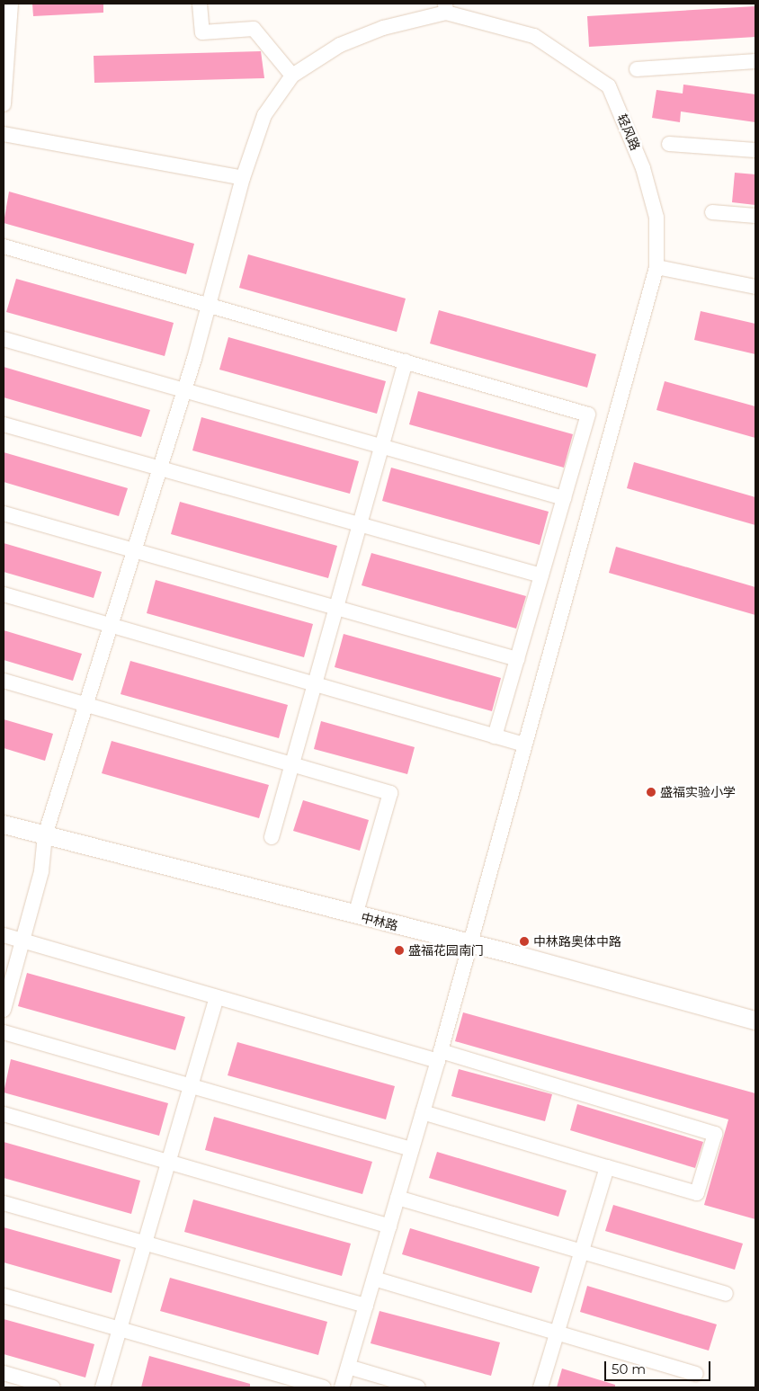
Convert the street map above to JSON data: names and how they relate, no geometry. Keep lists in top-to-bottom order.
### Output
{
  "streets": {
    "main road": ["中林路"],
    "street": ["轻风路"]
  },
  "crossings": [
    ["轻风路", "中林路"]
  ],
  "places": ["盛福实验小学", "中林路奥体中路", "盛福花园南门"],
  "scale_bar": "50 m"
}
